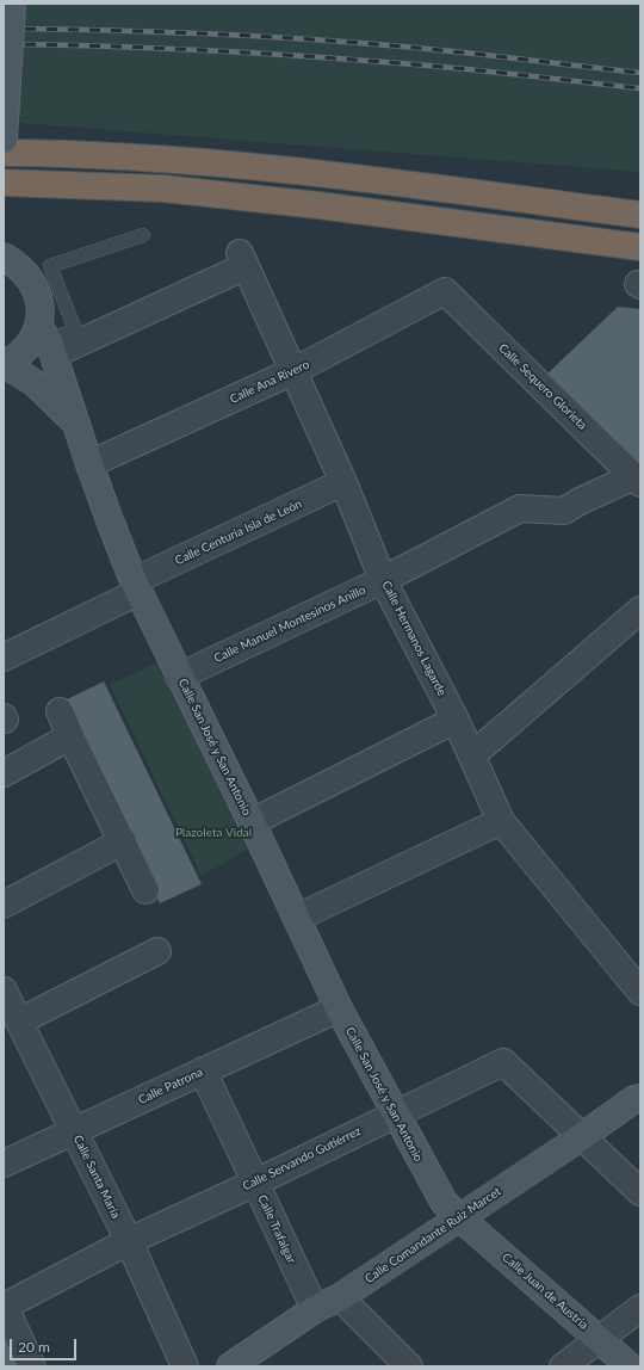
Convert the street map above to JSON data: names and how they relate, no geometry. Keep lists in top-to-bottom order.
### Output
{
  "streets": {
    "street": [
      "Calle Ana Rivero",
      "Calle Sequero Glorieta",
      "Calle Centuria Isla de León",
      "Calle Manuel Montesinos Anillo",
      "Calle Hermanos Lagarde",
      "Calle San José y San Antonio",
      "Calle Patrona",
      "Calle Servando Gutiérrez",
      "Calle Santa María",
      "Calle Trafalgar",
      "Calle Comandante Ruiz Marcet",
      "Calle Juan de Austria"
    ]
  },
  "crossings": [
    ["Calle Ana Rivero", "Calle Sequero Glorieta"],
    ["Calle Ana Rivero", "Calle Hermanos Lagarde"],
    ["Calle Ana Rivero", "Calle San José y San Antonio"],
    ["Calle Sequero Glorieta", "Calle Manuel Montesinos Anillo"],
    ["Calle Centuria Isla de León", "Calle Hermanos Lagarde"],
    ["Calle Centuria Isla de León", "Calle San José y San Antonio"],
    ["Calle Manuel Montesinos Anillo", "Calle Hermanos Lagarde"],
    ["Calle Manuel Montesinos Anillo", "Calle San José y San Antonio"],
    ["Calle San José y San Antonio", "Calle Patrona"],
    ["Calle San José y San Antonio", "Calle Servando Gutiérrez"],
    ["Calle San José y San Antonio", "Calle Comandante Ruiz Marcet"],
    ["Calle San José y San Antonio", "Calle Juan de Austria"],
    ["Calle Patrona", "Calle Santa María"],
    ["Calle Patrona", "Calle Trafalgar"],
    ["Calle Servando Gutiérrez", "Calle Santa María"],
    ["Calle Servando Gutiérrez", "Calle Trafalgar"],
    ["Calle Servando Gutiérrez", "Calle Comandante Ruiz Marcet"],
    ["Calle Trafalgar", "Calle Comandante Ruiz Marcet"],
    ["Calle Comandante Ruiz Marcet", "Calle Juan de Austria"]
  ],
  "parks": ["Plazoleta Vidal"],
  "scale_bar": "20 m"
}
